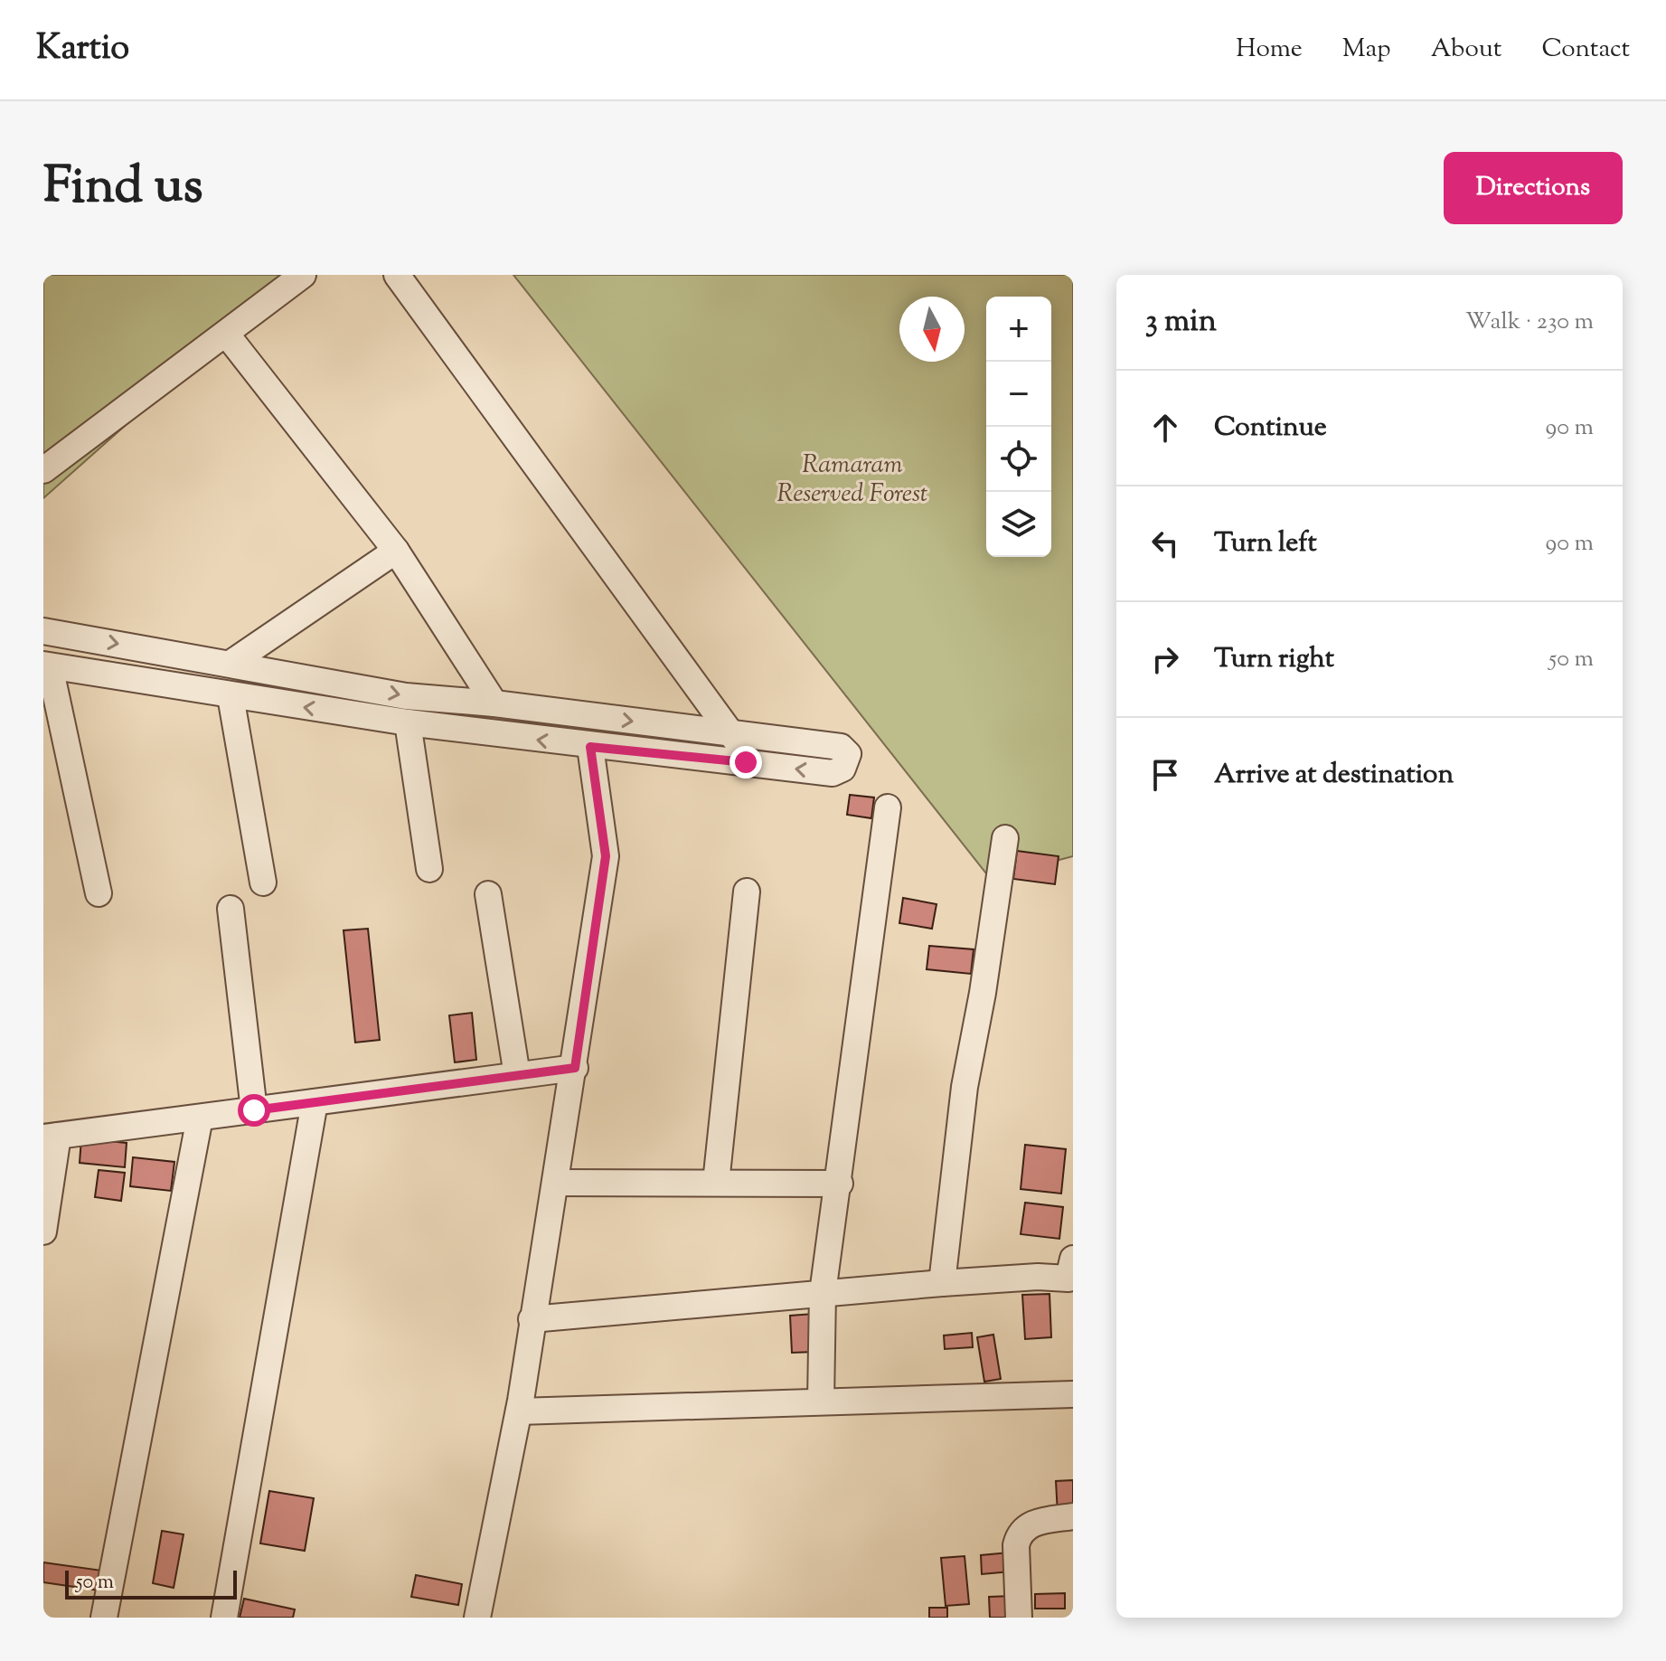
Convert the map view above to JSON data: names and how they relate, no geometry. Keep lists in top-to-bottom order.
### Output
{
  "parks": ["Ramaram Reserved Forest"],
  "scale_bar": "50 m",
  "north": "bottom",
  "page": {
    "header": "Kartio",
    "nav": [
      "Home",
      "Map",
      "About",
      "Contact"
    ],
    "title": "Find us",
    "buttons": "Directions",
    "heading": ["3 min", "Walk · 230 m"],
    "map_buttons": ["+", "−"],
    "list": [
      ["Continue", "90 m"],
      ["Turn left", "90 m"],
      ["Turn right", "50 m"],
      "Arrive at destination"
    ],
    "scale": "50 m"
  }
}
